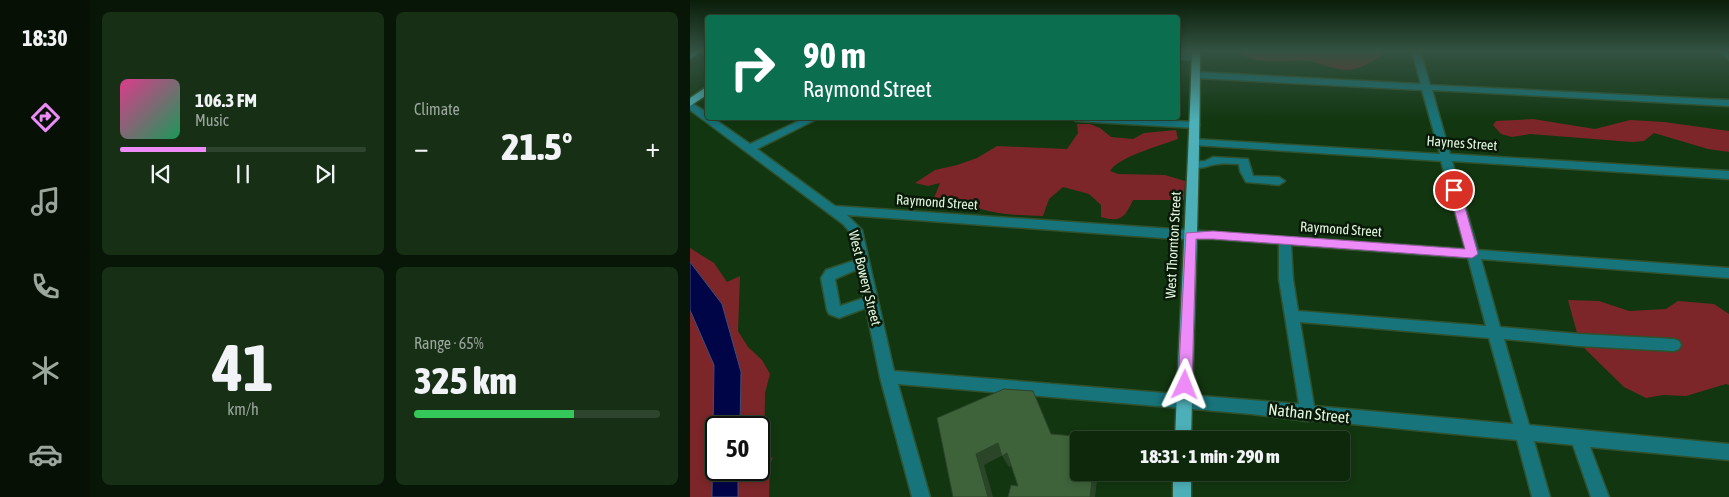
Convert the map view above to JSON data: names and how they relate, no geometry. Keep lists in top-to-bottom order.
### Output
{
  "streets": {
    "main road": ["West Thornton Street"],
    "street": [
      "Haynes Street",
      "Raymond Street",
      "West Bowery Street",
      "Nathan Street"
    ]
  },
  "crossings": [
    ["Haynes Street", "West Thornton Street"],
    ["Raymond Street", "West Thornton Street"],
    ["Raymond Street", "West Bowery Street"],
    ["West Thornton Street", "Nathan Street"],
    ["West Bowery Street", "Nathan Street"]
  ],
  "page": {
    "tabs": "18:30",
    "tile": [
      "Climate",
      ["41", "km/h"],
      ["Range · 65%", "325 km"]
    ],
    "turn": ["90 m", "Raymond Street"],
    "song": ["106.3 FM", "Music"],
    "heat": ["−", "21.5°", "+"],
    "limit": "50",
    "trip": "18:31 · 1 min · 290 m"
  }
}
